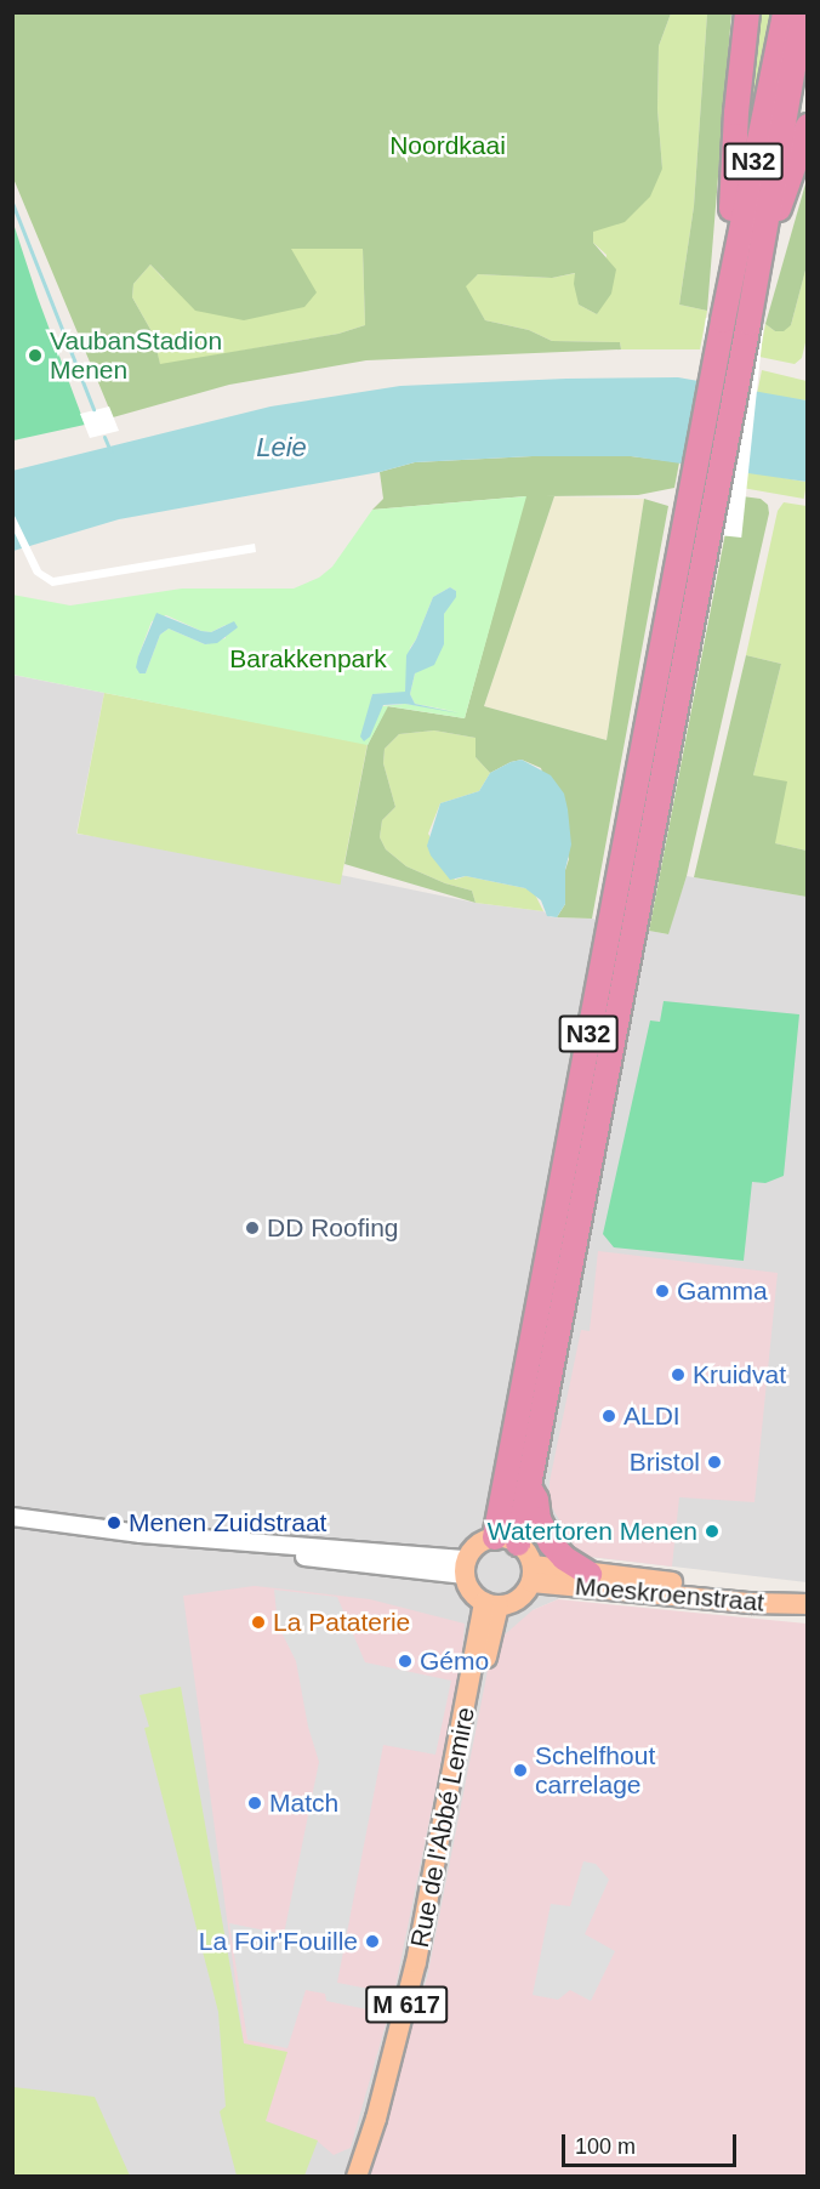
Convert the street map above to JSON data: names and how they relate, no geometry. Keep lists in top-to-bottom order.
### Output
{
  "streets": {
    "highway": ["N32"],
    "main road": ["Moeskroenstraat", "Rue de l'Abbé Lemire", "M 617"]
  },
  "crossings": [
    ["N32", "Moeskroenstraat"],
    ["N32", "Rue de l'Abbé Lemire"],
    ["Moeskroenstraat", "Rue de l'Abbé Lemire"]
  ],
  "water": ["Leie"],
  "parks": ["Noordkaai", "Barakkenpark"],
  "places": [
    "VaubanStadion Menen",
    "DD Roofing",
    "Gamma",
    "Kruidvat",
    "ALDI",
    "Bristol",
    "Menen Zuidstraat",
    "Watertoren Menen",
    "La Pataterie",
    "Gémo",
    "Schelfhout carrelage",
    "Match",
    "La Foir'Fouille"
  ],
  "scale_bar": "100 m"
}
